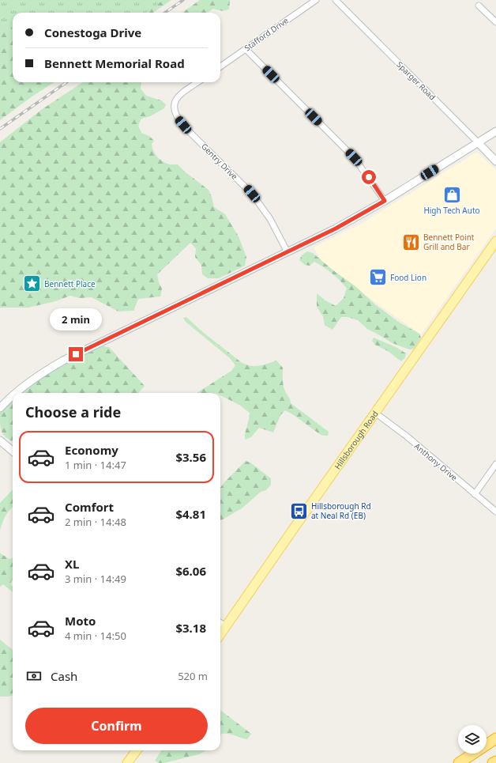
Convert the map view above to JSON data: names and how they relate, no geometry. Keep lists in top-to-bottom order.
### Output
{
  "streets": {
    "main road": ["Hillsborough Road"],
    "street": [
      "Stafford Drive",
      "Sparger Road",
      "Gentry Drive",
      "Anthony Drive"
    ]
  },
  "crossings": [
    ["Hillsborough Road", "Anthony Drive"]
  ],
  "places": {
    "shop": ["High Tech Auto"],
    "restaurant": ["Bennett Point Grill and Bar"],
    "supermarket": ["Food Lion"],
    "place": ["Bennett Place"],
    "bus stop": ["Hillsborough Rd at Neal Rd (EB)"]
  },
  "page": {
    "banner": ["Conestoga Drive", "Bennett Memorial Road"],
    "bubble": "2 min",
    "heading": "Choose a ride",
    "list": [
      {
        "name": "Economy",
        "note": "1 min · 14:47",
        "value": "$3.56"
      },
      {
        "name": "Comfort",
        "note": "2 min · 14:48",
        "value": "$4.81"
      },
      {
        "name": "XL",
        "note": "3 min · 14:49",
        "value": "$6.06"
      },
      {
        "name": "Moto",
        "note": "4 min · 14:50",
        "value": "$3.18"
      }
    ],
    "pay": ["Cash", "520 m"],
    "buttons": "Confirm"
  }
}
